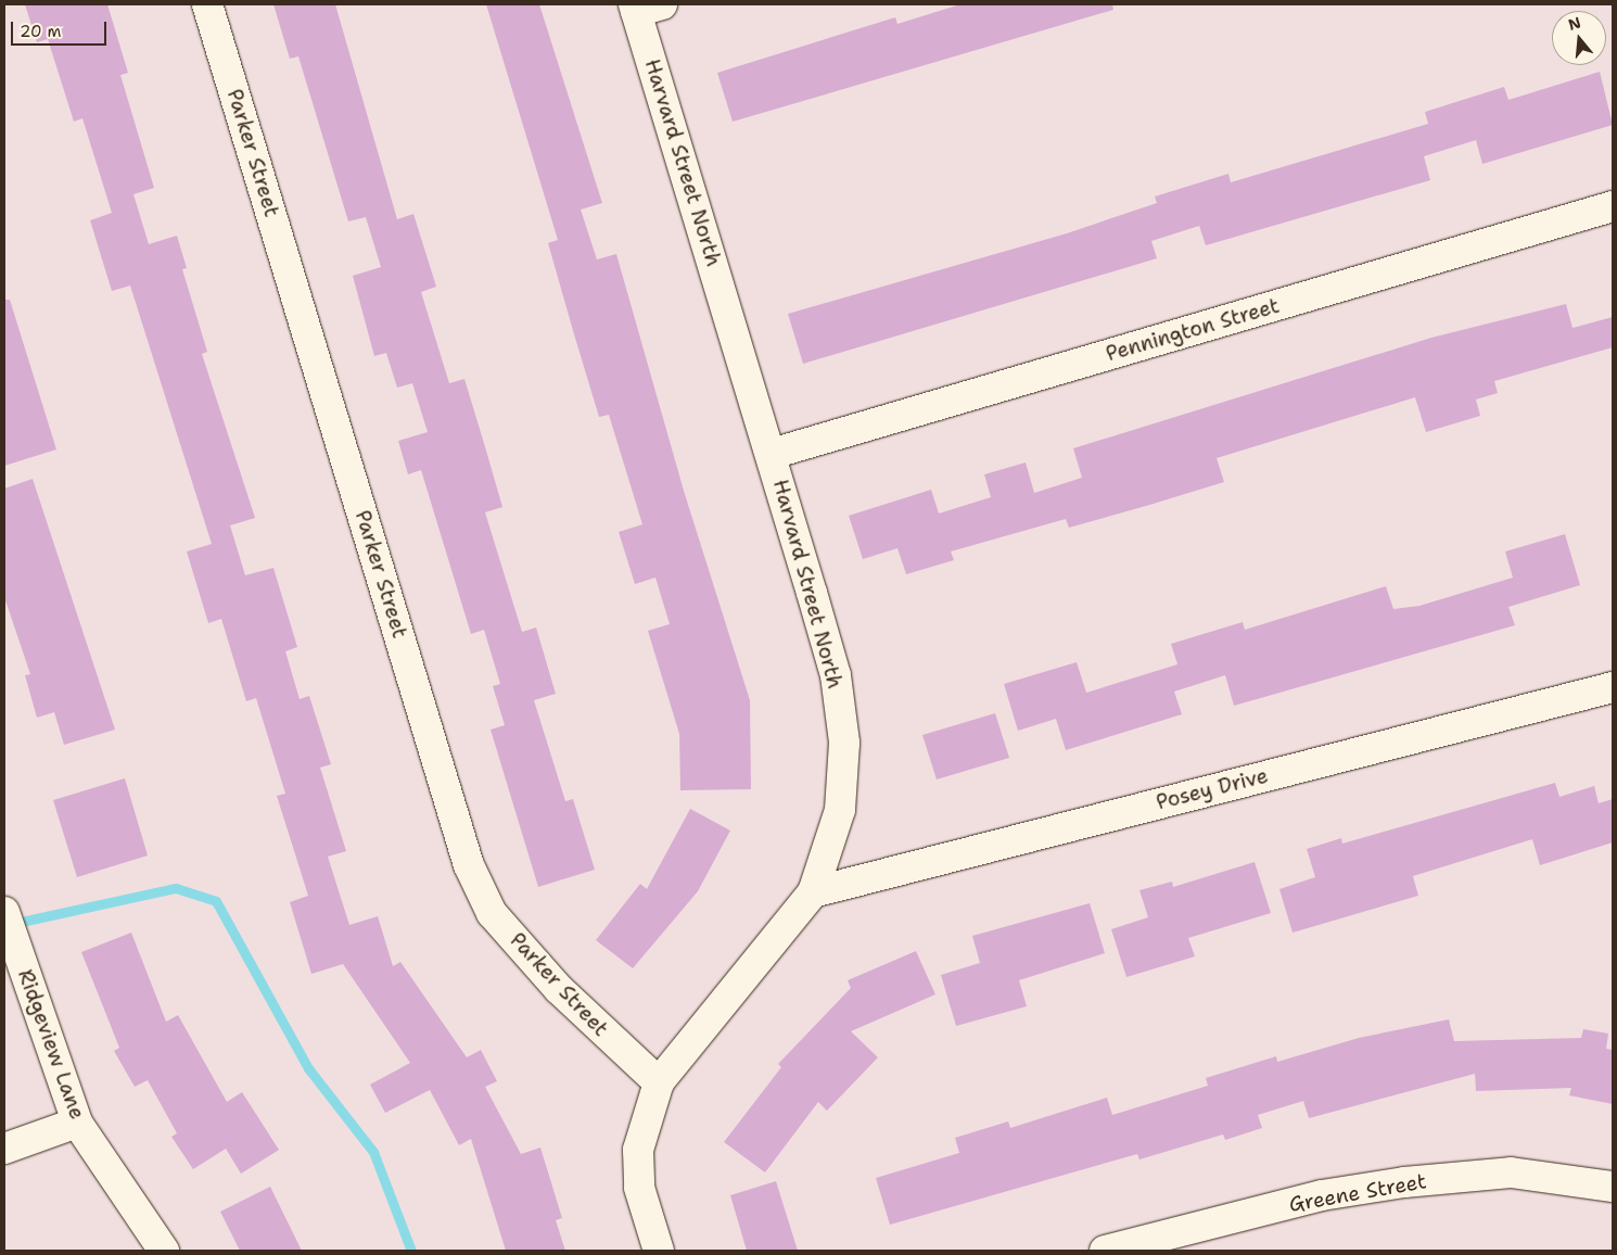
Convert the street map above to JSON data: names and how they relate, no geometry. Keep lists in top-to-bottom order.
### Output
{
  "streets": {
    "street": [
      "Parker Street",
      "Harvard Street North",
      "Pennington Street",
      "Posey Drive",
      "Ridgeview Lane",
      "Greene Street"
    ]
  },
  "crossings": [
    ["Parker Street", "Harvard Street North"],
    ["Harvard Street North", "Pennington Street"],
    ["Harvard Street North", "Posey Drive"]
  ],
  "scale_bar": "20 m",
  "north": "top"
}
